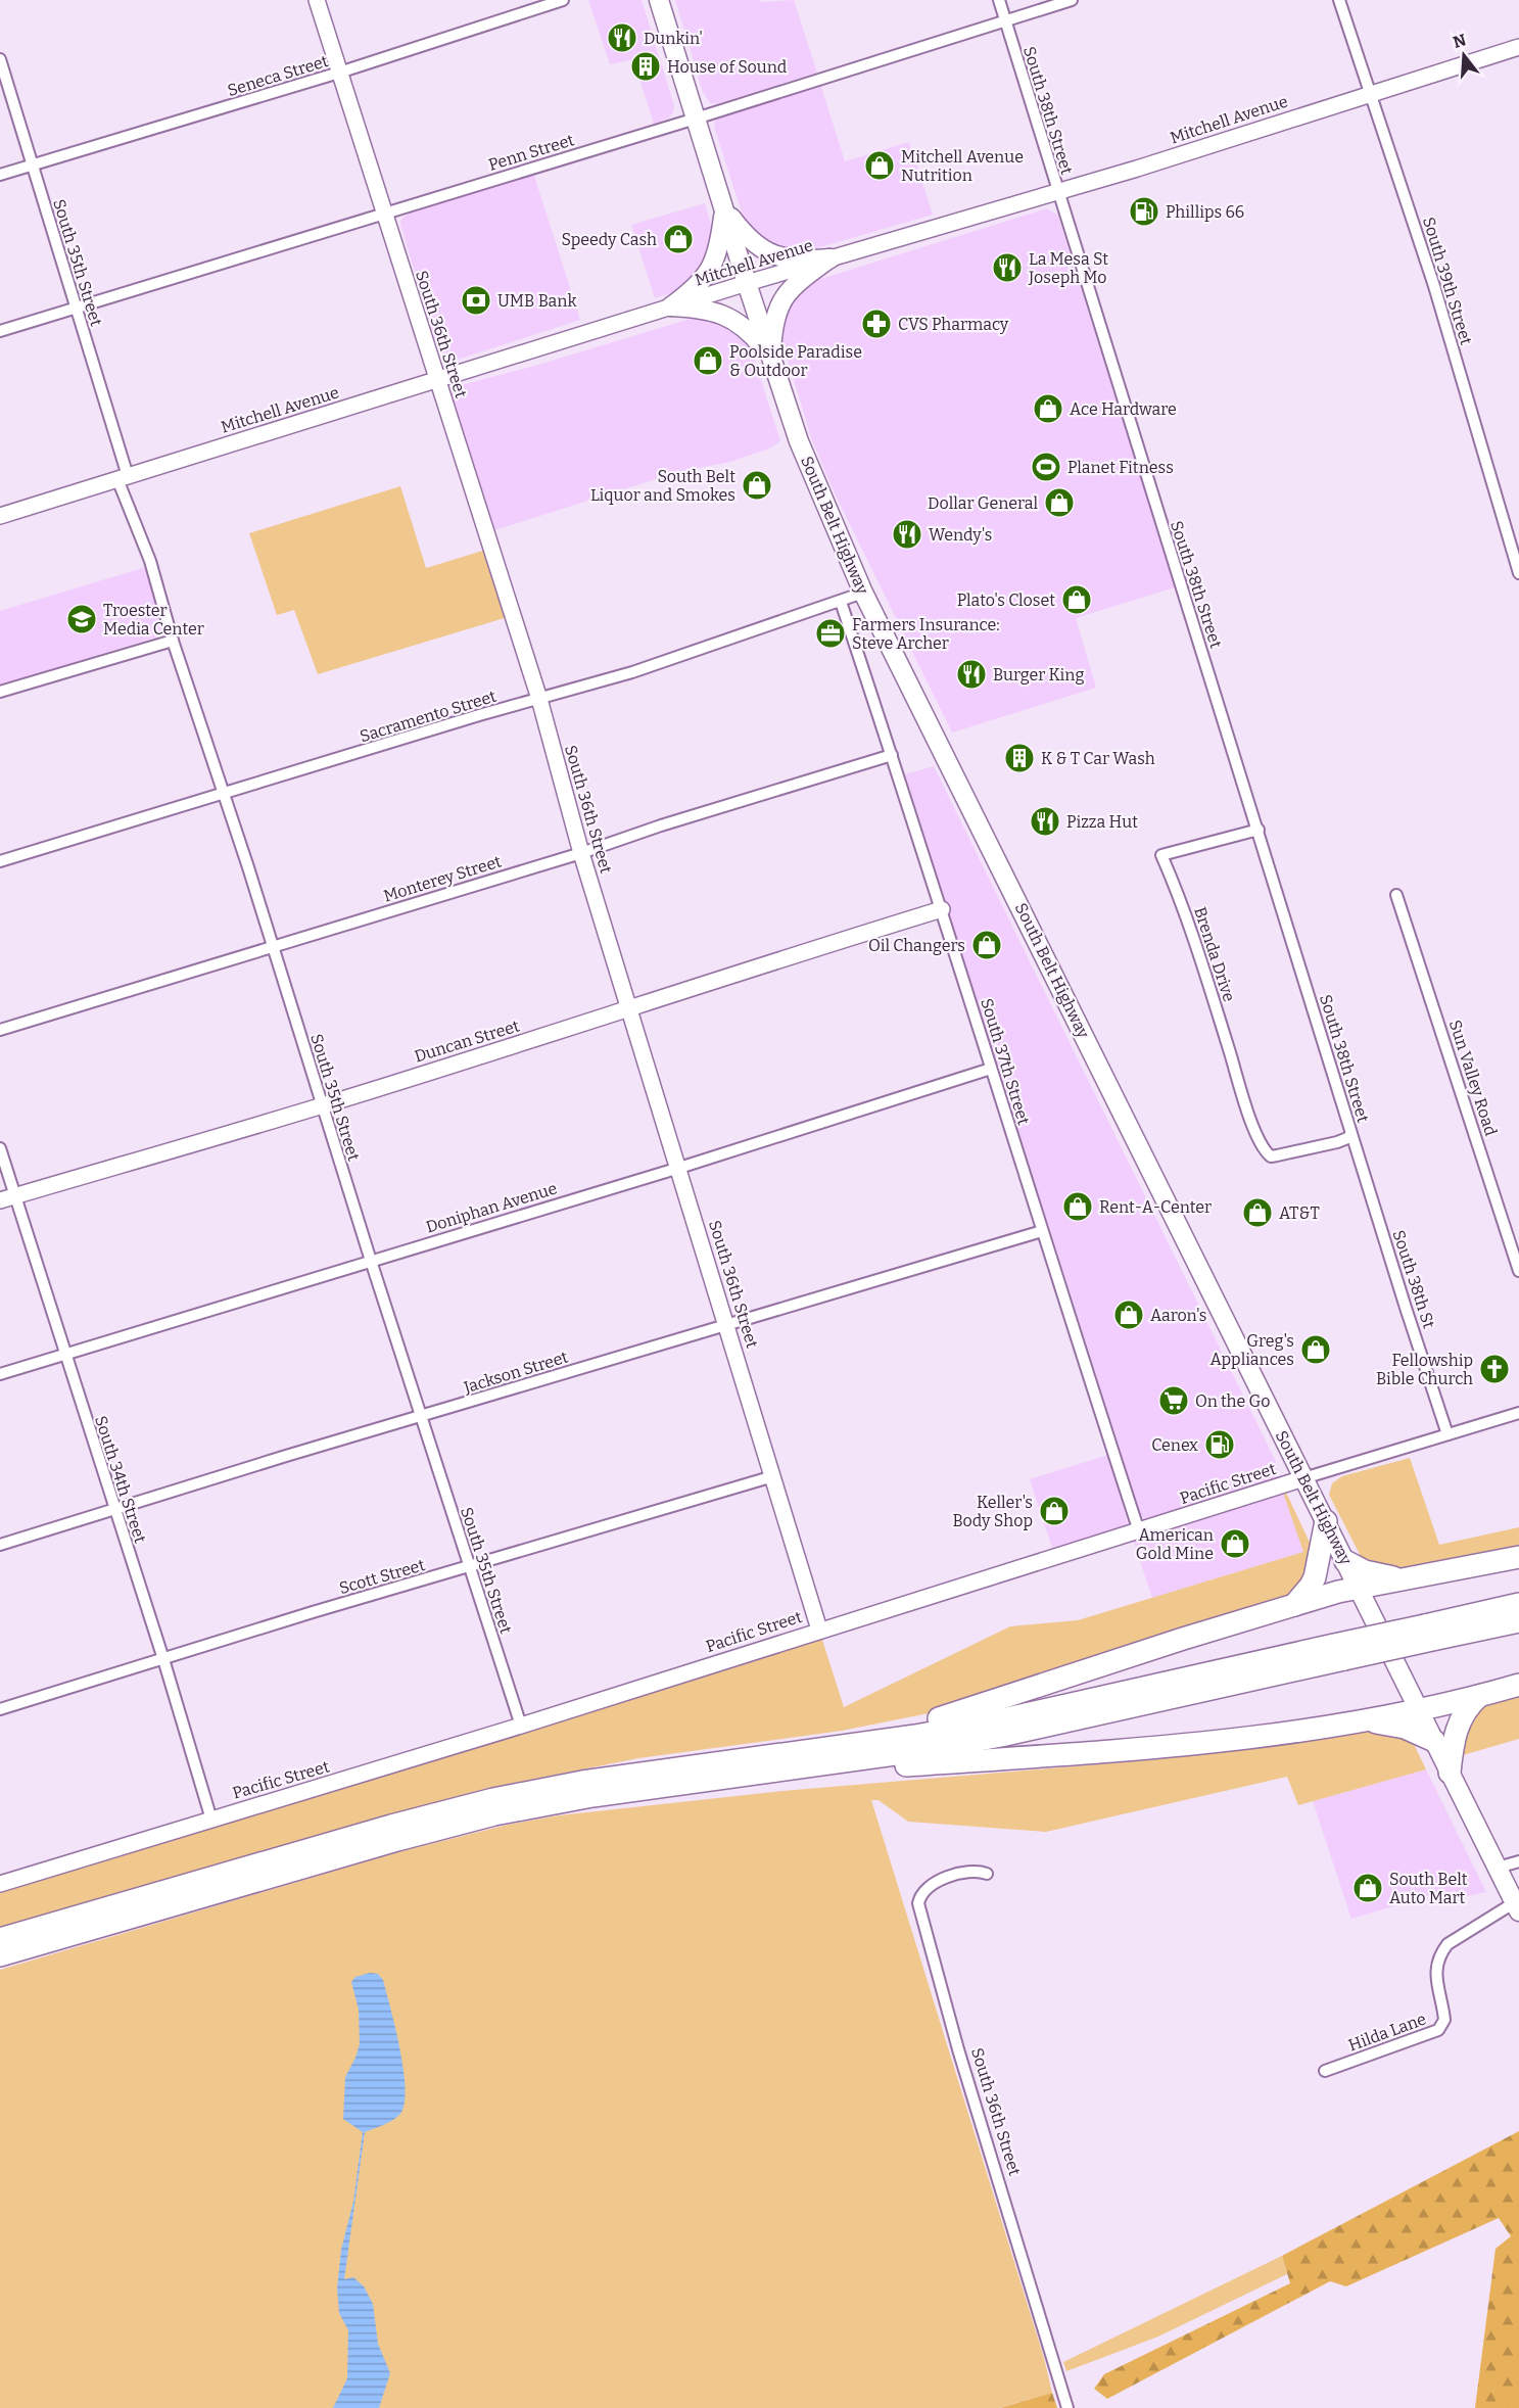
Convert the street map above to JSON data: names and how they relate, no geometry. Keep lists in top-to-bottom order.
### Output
{
  "streets": {
    "main road": ["South Belt Highway"],
    "street": [
      "Seneca Street",
      "South 38th Street",
      "Mitchell Avenue",
      "Penn Street",
      "South 35th Street",
      "South 39th Street",
      "South 36th Street",
      "Sacramento Street",
      "Monterey Street",
      "Brenda Drive",
      "Duncan Street",
      "South 37th Street",
      "Sun Valley Road",
      "Doniphan Avenue",
      "South 38th St",
      "Jackson Street",
      "South 34th Street",
      "Pacific Street",
      "Scott Street",
      "Hilda Lane"
    ]
  },
  "crossings": [
    ["Seneca Street", "South 35th Street"],
    ["Seneca Street", "South 36th Street"],
    ["South 38th Street", "Mitchell Avenue"],
    ["South 38th Street", "Penn Street"],
    ["South 38th Street", "Brenda Drive"],
    ["South 38th Street", "South 38th St"],
    ["Mitchell Avenue", "South 35th Street"],
    ["Mitchell Avenue", "South 39th Street"],
    ["Mitchell Avenue", "South 36th Street"],
    ["Mitchell Avenue", "South Belt Highway"],
    ["Penn Street", "South 35th Street"],
    ["Penn Street", "South 36th Street"],
    ["Penn Street", "South Belt Highway"],
    ["South 35th Street", "Sacramento Street"],
    ["South 35th Street", "Monterey Street"],
    ["South 35th Street", "Duncan Street"],
    ["South 35th Street", "Doniphan Avenue"],
    ["South 35th Street", "Jackson Street"],
    ["South 35th Street", "Pacific Street"],
    ["South 35th Street", "Scott Street"],
    ["South 36th Street", "Sacramento Street"],
    ["South 36th Street", "Monterey Street"],
    ["South 36th Street", "Duncan Street"],
    ["South 36th Street", "Doniphan Avenue"],
    ["South 36th Street", "Jackson Street"],
    ["South 36th Street", "Pacific Street"],
    ["South 36th Street", "Scott Street"],
    ["South Belt Highway", "Sacramento Street"],
    ["South Belt Highway", "Pacific Street"],
    ["South Belt Highway", "Hilda Lane"],
    ["Sacramento Street", "South 37th Street"],
    ["Monterey Street", "South 37th Street"],
    ["Duncan Street", "South 37th Street"],
    ["Duncan Street", "South 34th Street"],
    ["South 37th Street", "Doniphan Avenue"],
    ["South 37th Street", "Jackson Street"],
    ["South 37th Street", "Pacific Street"],
    ["Doniphan Avenue", "South 34th Street"],
    ["South 38th St", "Pacific Street"],
    ["Jackson Street", "South 34th Street"],
    ["South 34th Street", "Pacific Street"],
    ["South 34th Street", "Scott Street"]
  ],
  "places": {
    "restaurant": [
      "Dunkin'",
      "La Mesa St Joseph Mo",
      "Wendy's",
      "Burger King",
      "Pizza Hut"
    ],
    "building": ["House of Sound", "K & T Car Wash"],
    "shop": [
      "Mitchell Avenue Nutrition",
      "Speedy Cash",
      "Poolside Paradise & Outdoor",
      "Ace Hardware",
      "South Belt Liquor and Smokes",
      "Dollar General",
      "Plato's Closet",
      "Oil Changers",
      "Rent-A-Center",
      "AT&T",
      "Aaron's",
      "Greg's Appliances",
      "Keller's Body Shop",
      "American Gold Mine",
      "South Belt Auto Mart"
    ],
    "fuel station": ["Phillips 66", "Cenex"],
    "bank": ["UMB Bank"],
    "pharmacy": ["CVS Pharmacy"],
    "sports": ["Planet Fitness"],
    "school or university": ["Troester Media Center"],
    "office": ["Farmers Insurance: Steve Archer"],
    "church": ["Fellowship Bible Church"],
    "supermarket": ["On the Go"]
  },
  "north": "top"
}
